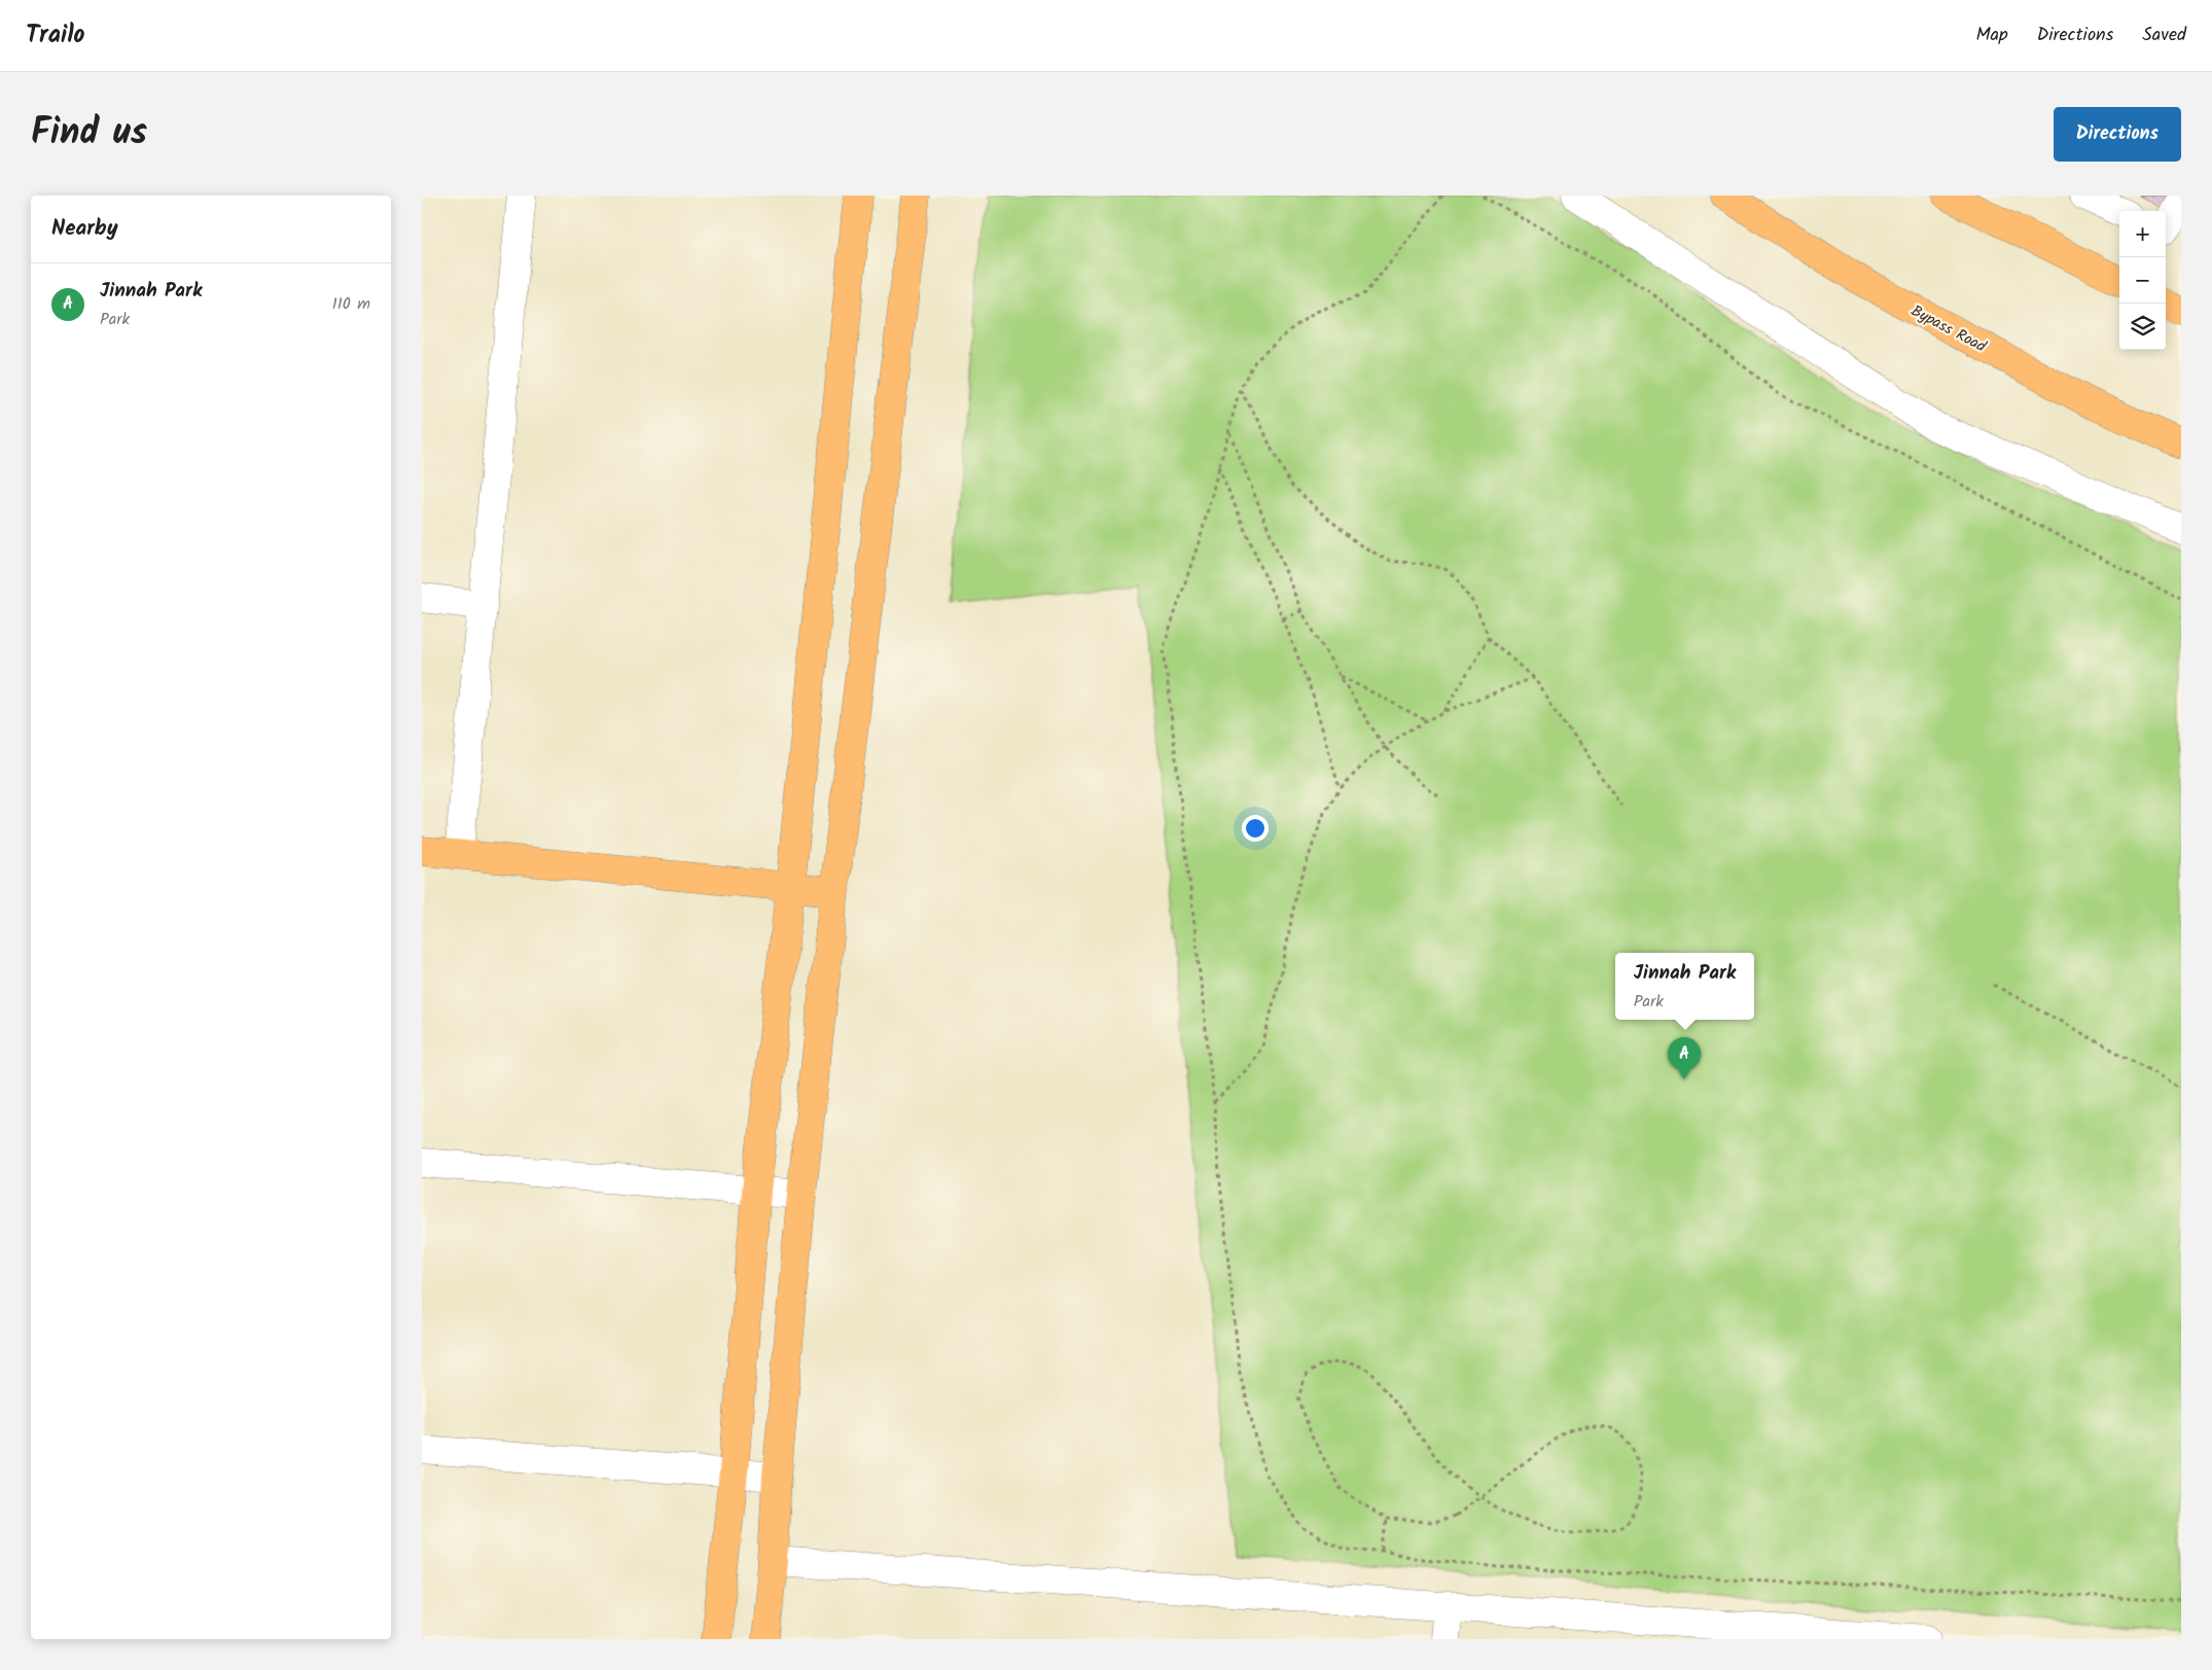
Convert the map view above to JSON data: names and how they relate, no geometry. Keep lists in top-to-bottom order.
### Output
{
  "streets": {
    "main road": ["Bypass Road"]
  },
  "page": {
    "header": "Trailo",
    "nav": ["Map", "Directions", "Saved"],
    "title": "Find us",
    "buttons": "Directions",
    "heading": "Nearby",
    "map_buttons": ["+", "−"],
    "list": [
      {
        "mark": "A",
        "name": "Jinnah Park",
        "note": "Park",
        "value": "110 m"
      }
    ],
    "popup": ["Jinnah Park", "Park"],
    "pins": "A"
  }
}
